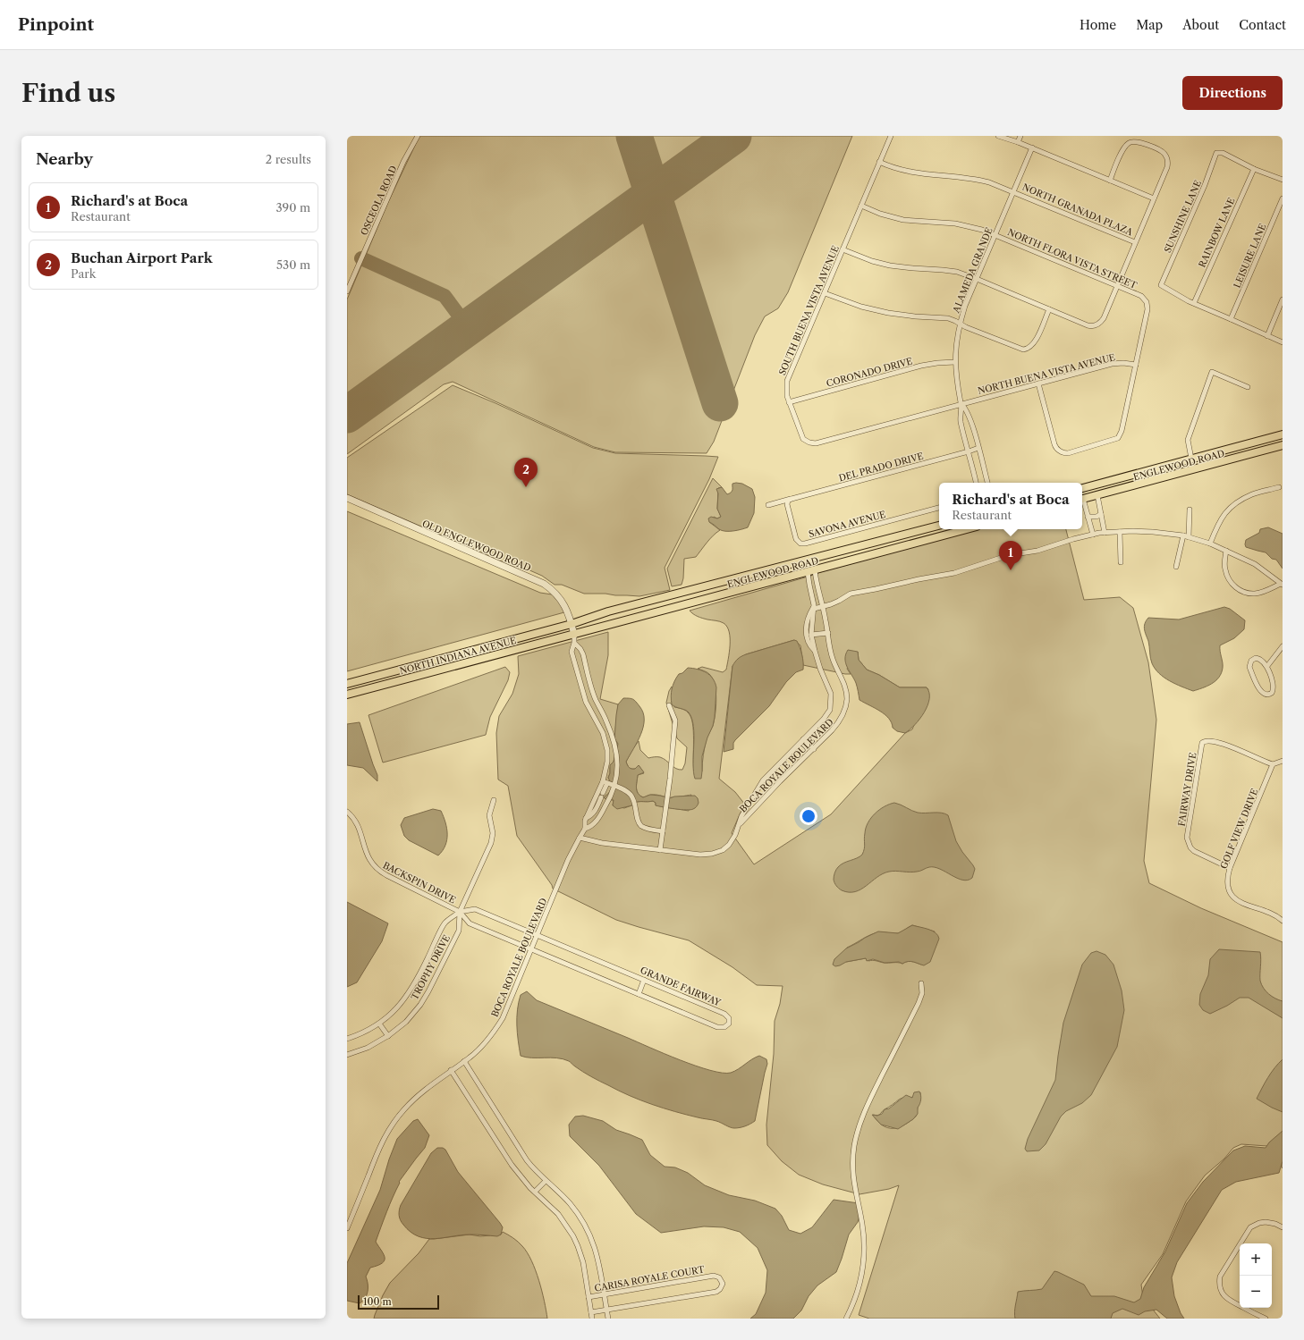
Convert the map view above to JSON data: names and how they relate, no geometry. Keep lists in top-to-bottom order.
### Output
{
  "streets": {
    "main road": ["ENGLEWOOD ROAD", "NORTH INDIANA AVENUE"],
    "street": [
      "OSCEOLA ROAD",
      "NORTH GRANADA PLAZA",
      "SUNSHINE LANE",
      "RAINBOW LANE",
      "LEISURE LANE",
      "NORTH FLORA VISTA STREET",
      "ALAMEDA GRANDE",
      "SOUTH BUENA VISTA AVENUE",
      "CORONADO DRIVE",
      "NORTH BUENA VISTA AVENUE",
      "DEL PRADO DRIVE",
      "SAVONA AVENUE",
      "OLD ENGLEWOOD ROAD",
      "BOCA ROYALE BOULEVARD",
      "FAIRWAY DRIVE",
      "GOLF VIEW DRIVE",
      "BACKSPIN DRIVE",
      "TROPHY DRIVE",
      "GRANDE FAIRWAY",
      "CARISA ROYALE COURT"
    ]
  },
  "crossings": [
    ["NORTH GRANADA PLAZA", "ALAMEDA GRANDE"],
    ["NORTH GRANADA PLAZA", "SOUTH BUENA VISTA AVENUE"],
    ["SUNSHINE LANE", "RAINBOW LANE"],
    ["NORTH FLORA VISTA STREET", "ALAMEDA GRANDE"],
    ["NORTH FLORA VISTA STREET", "SOUTH BUENA VISTA AVENUE"],
    ["NORTH FLORA VISTA STREET", "NORTH BUENA VISTA AVENUE"],
    ["ALAMEDA GRANDE", "SOUTH BUENA VISTA AVENUE"],
    ["ALAMEDA GRANDE", "CORONADO DRIVE"],
    ["ALAMEDA GRANDE", "NORTH BUENA VISTA AVENUE"],
    ["SOUTH BUENA VISTA AVENUE", "CORONADO DRIVE"],
    ["SOUTH BUENA VISTA AVENUE", "NORTH BUENA VISTA AVENUE"],
    ["ENGLEWOOD ROAD", "OLD ENGLEWOOD ROAD"],
    ["ENGLEWOOD ROAD", "NORTH INDIANA AVENUE"],
    ["ENGLEWOOD ROAD", "BOCA ROYALE BOULEVARD"],
    ["DEL PRADO DRIVE", "SAVONA AVENUE"],
    ["OLD ENGLEWOOD ROAD", "NORTH INDIANA AVENUE"],
    ["BOCA ROYALE BOULEVARD", "BACKSPIN DRIVE"],
    ["BOCA ROYALE BOULEVARD", "GRANDE FAIRWAY"],
    ["FAIRWAY DRIVE", "GOLF VIEW DRIVE"],
    ["BACKSPIN DRIVE", "TROPHY DRIVE"],
    ["BACKSPIN DRIVE", "GRANDE FAIRWAY"],
    ["TROPHY DRIVE", "GRANDE FAIRWAY"]
  ],
  "scale_bar": "100 m",
  "page": {
    "header": "Pinpoint",
    "nav": [
      "Home",
      "Map",
      "About",
      "Contact"
    ],
    "buttons": "Directions",
    "title": "Find us",
    "heading": ["Nearby", "2 results"],
    "list": [
      {
        "mark": "1",
        "name": "Richard's at Boca",
        "note": "Restaurant",
        "value": "390 m"
      },
      {
        "mark": "2",
        "name": "Buchan Airport Park",
        "note": "Park",
        "value": "530 m"
      }
    ],
    "pins": ["2", "1"],
    "popup": ["Richard's at Boca", "Restaurant"],
    "map_buttons": ["+", "−"],
    "scale": "100 m"
  }
}
